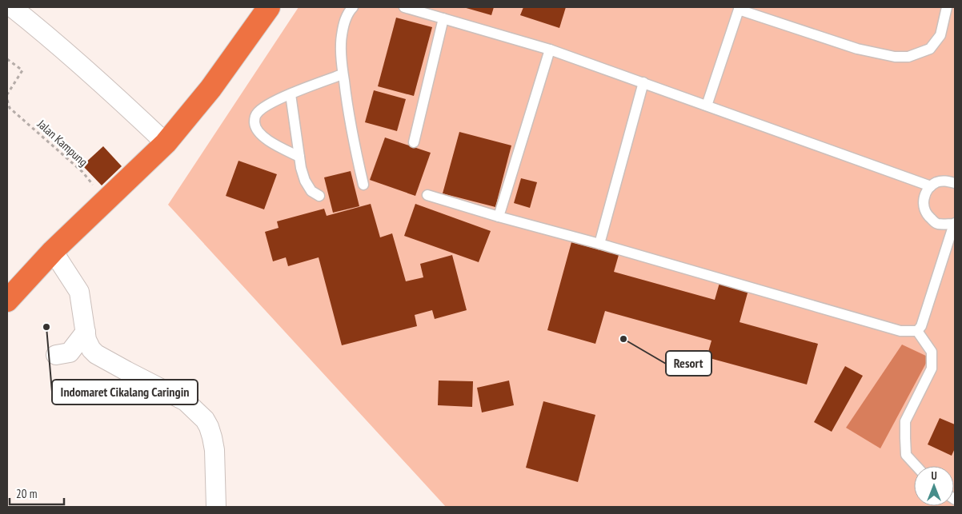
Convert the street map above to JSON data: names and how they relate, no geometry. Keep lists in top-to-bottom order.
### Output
{
  "streets": {
    "path": ["Jalan Kampung"]
  },
  "places": ["Indomaret Cikalang Caringin", "Resort"],
  "scale_bar": "20 m",
  "north": "top"
}
